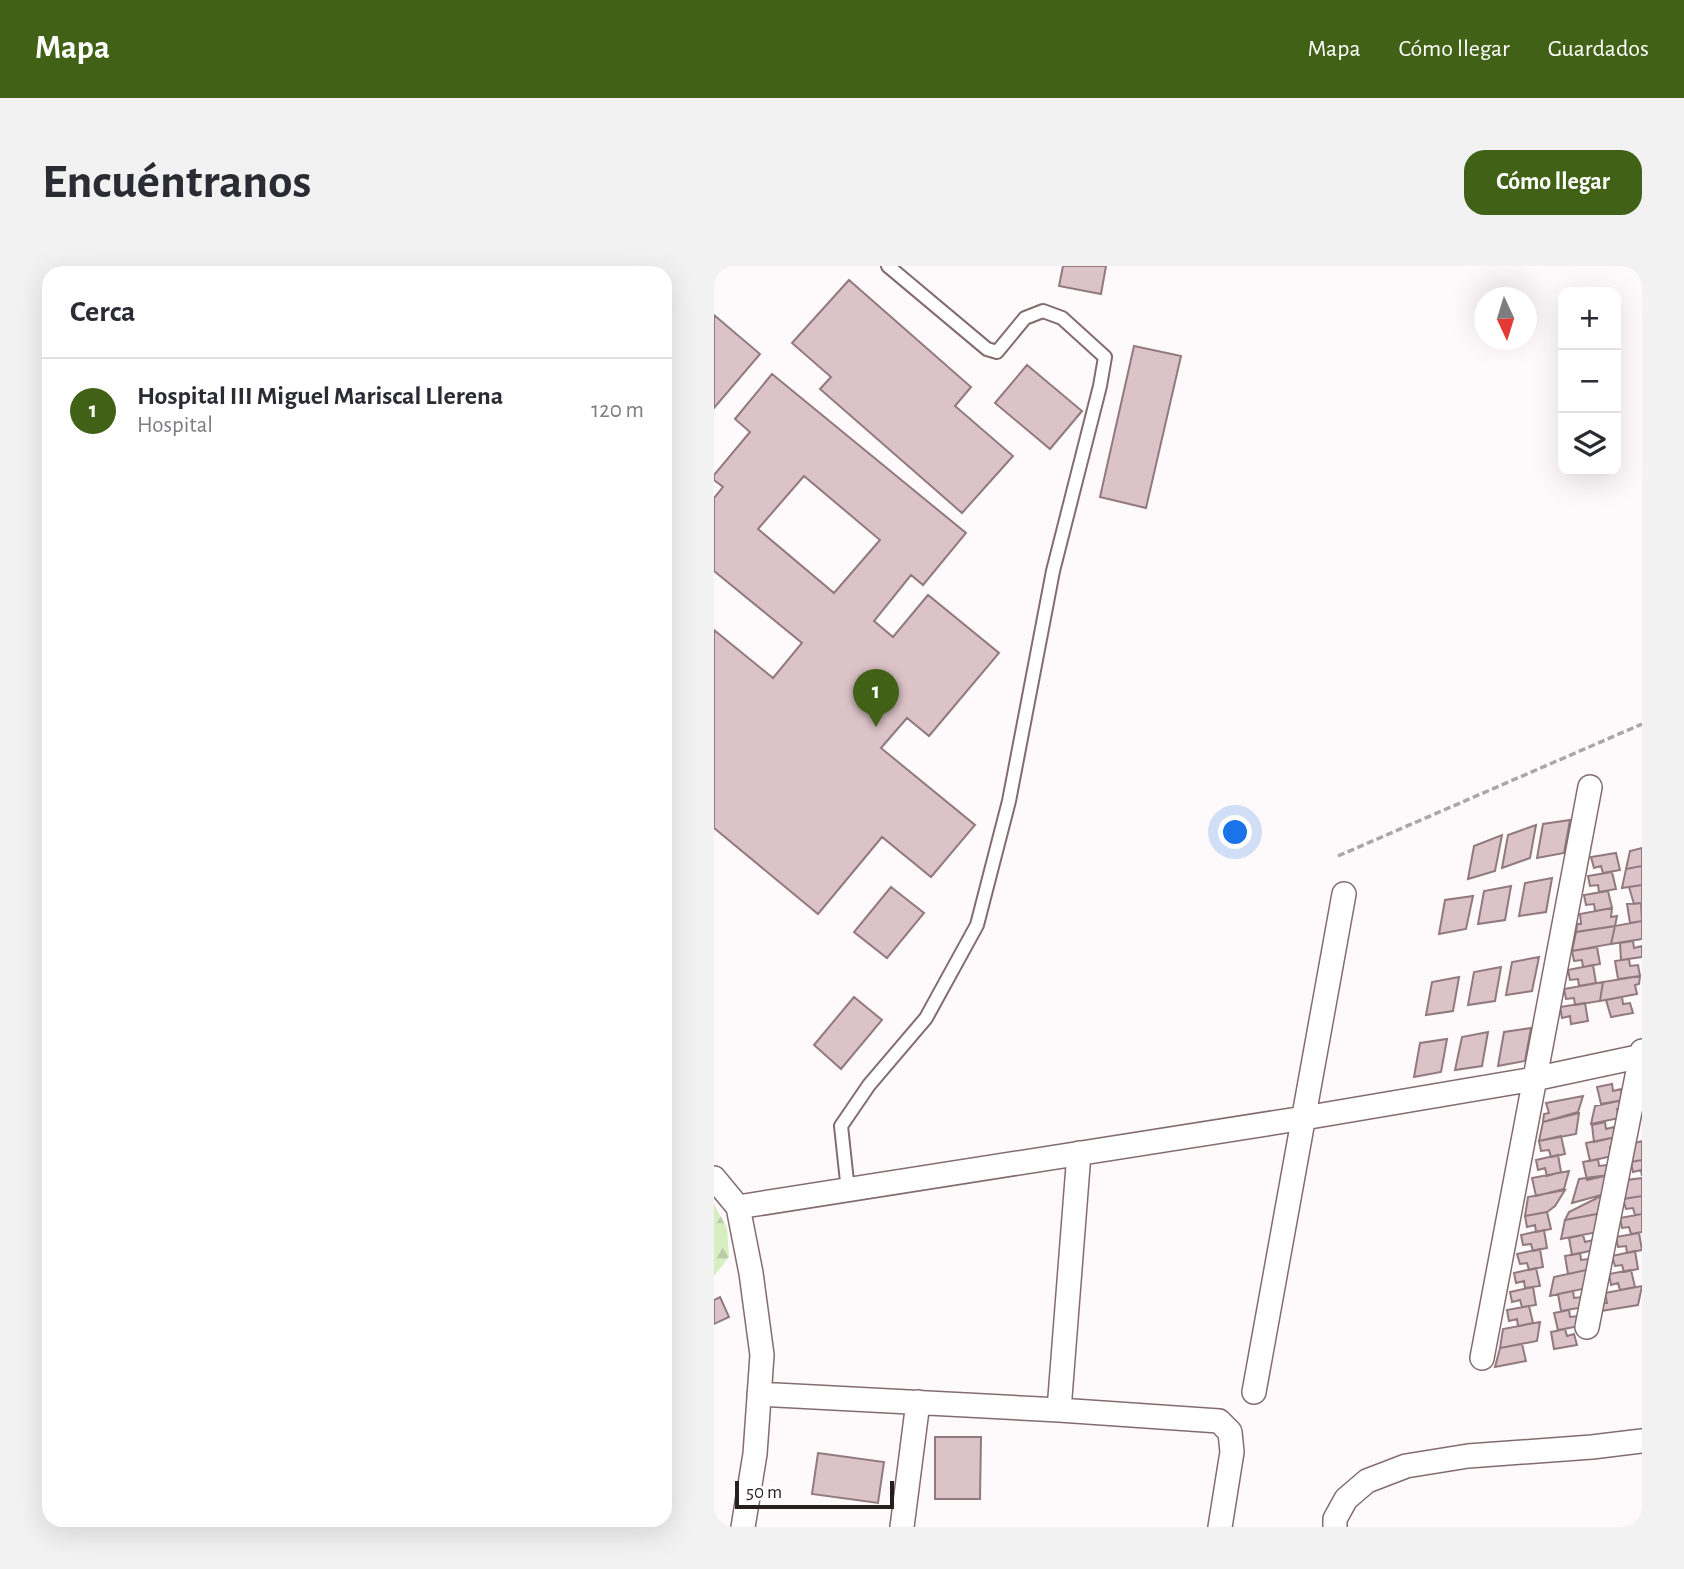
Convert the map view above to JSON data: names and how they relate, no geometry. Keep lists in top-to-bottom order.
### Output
{
  "scale_bar": "50 m",
  "north": "bottom",
  "page": {
    "header": "Mapa",
    "nav": ["Mapa", "Cómo llegar", "Guardados"],
    "buttons": "Cómo llegar",
    "title": "Encuéntranos",
    "heading": "Cerca",
    "map_buttons": ["+", "−"],
    "list": [
      {
        "mark": "1",
        "name": "Hospital III Miguel Mariscal Llerena",
        "note": "Hospital",
        "value": "120 m"
      }
    ],
    "pins": "1",
    "scale": "50 m"
  }
}
